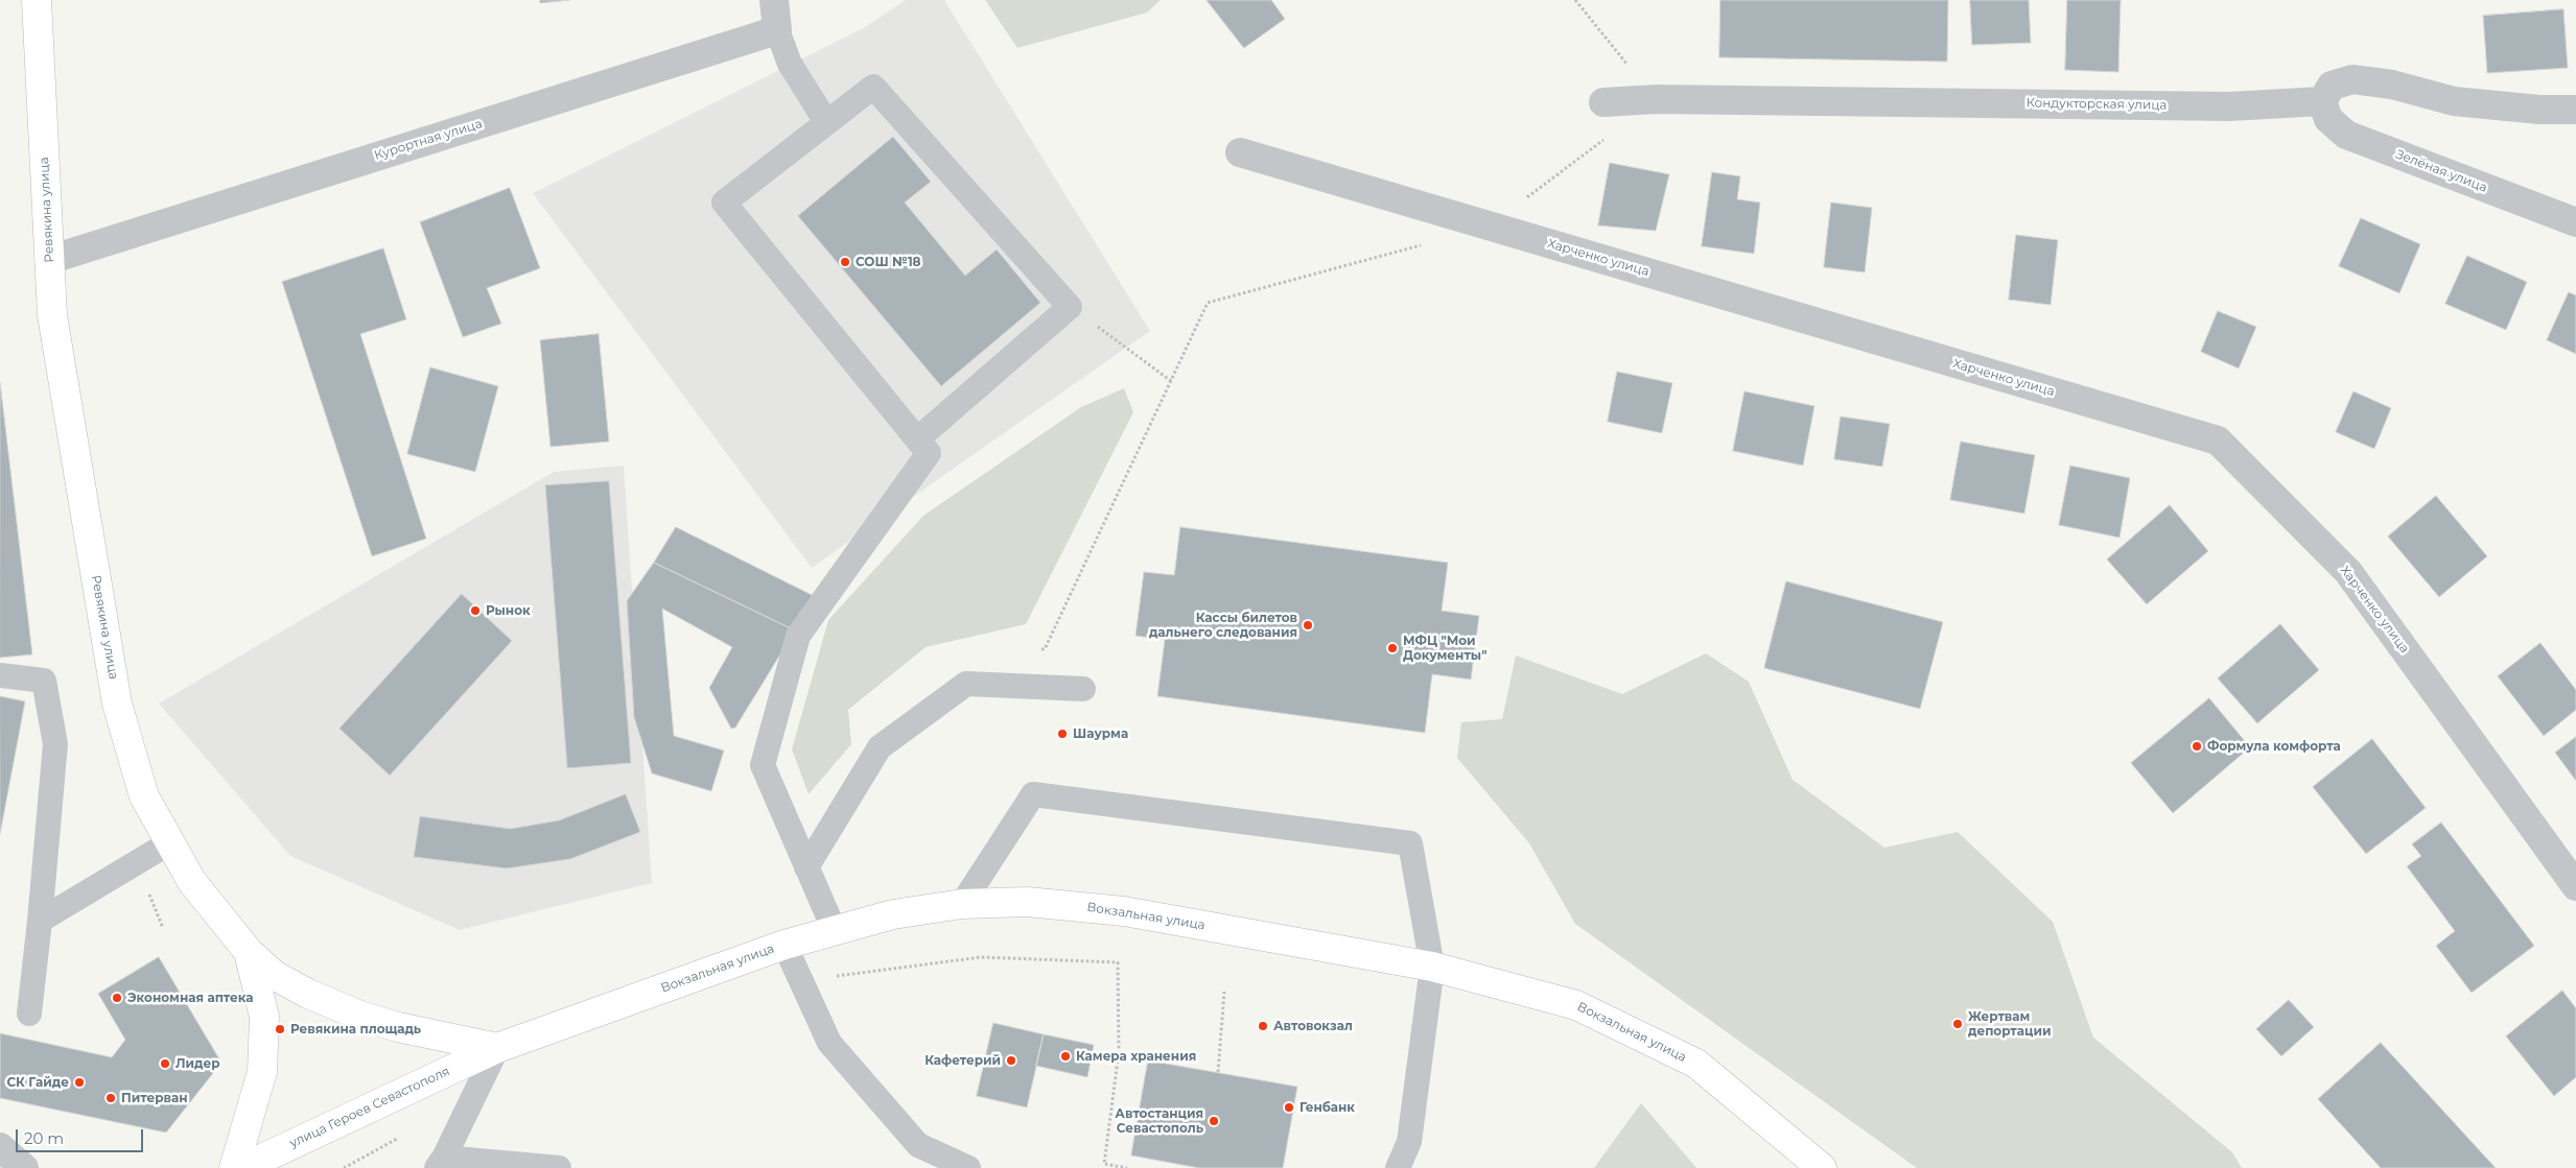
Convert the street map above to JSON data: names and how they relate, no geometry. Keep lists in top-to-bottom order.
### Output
{
  "streets": {
    "main road": ["Ревякина улица", "Вокзальная улица", "улица Героев Севастополя"],
    "street": [
      "Кондукторская улица",
      "Курортная улица",
      "Зелёная улица",
      "Харченко улица"
    ]
  },
  "crossings": [
    ["Кондукторская улица", "Зелёная улица"],
    ["Курортная улица", "Ревякина улица"],
    ["Ревякина улица", "Вокзальная улица"],
    ["Ревякина улица", "улица Героев Севастополя"],
    ["Вокзальная улица", "улица Героев Севастополя"]
  ],
  "places": [
    "СОШ №18",
    "Рынок",
    "Кассы билетов дальнего следования",
    "МФЦ \"Мои Документы\"",
    "Шаурма",
    "Формула комфорта",
    "Экономная аптека",
    "Жертвам депортации",
    "Автовокзал",
    "Ревякина площадь",
    "Камера хранения",
    "Кафетерий",
    "Лидер",
    "СК Гайде",
    "Питерван",
    "Генбанк",
    "Автостанция Севастополь"
  ],
  "scale_bar": "20 m"
}
